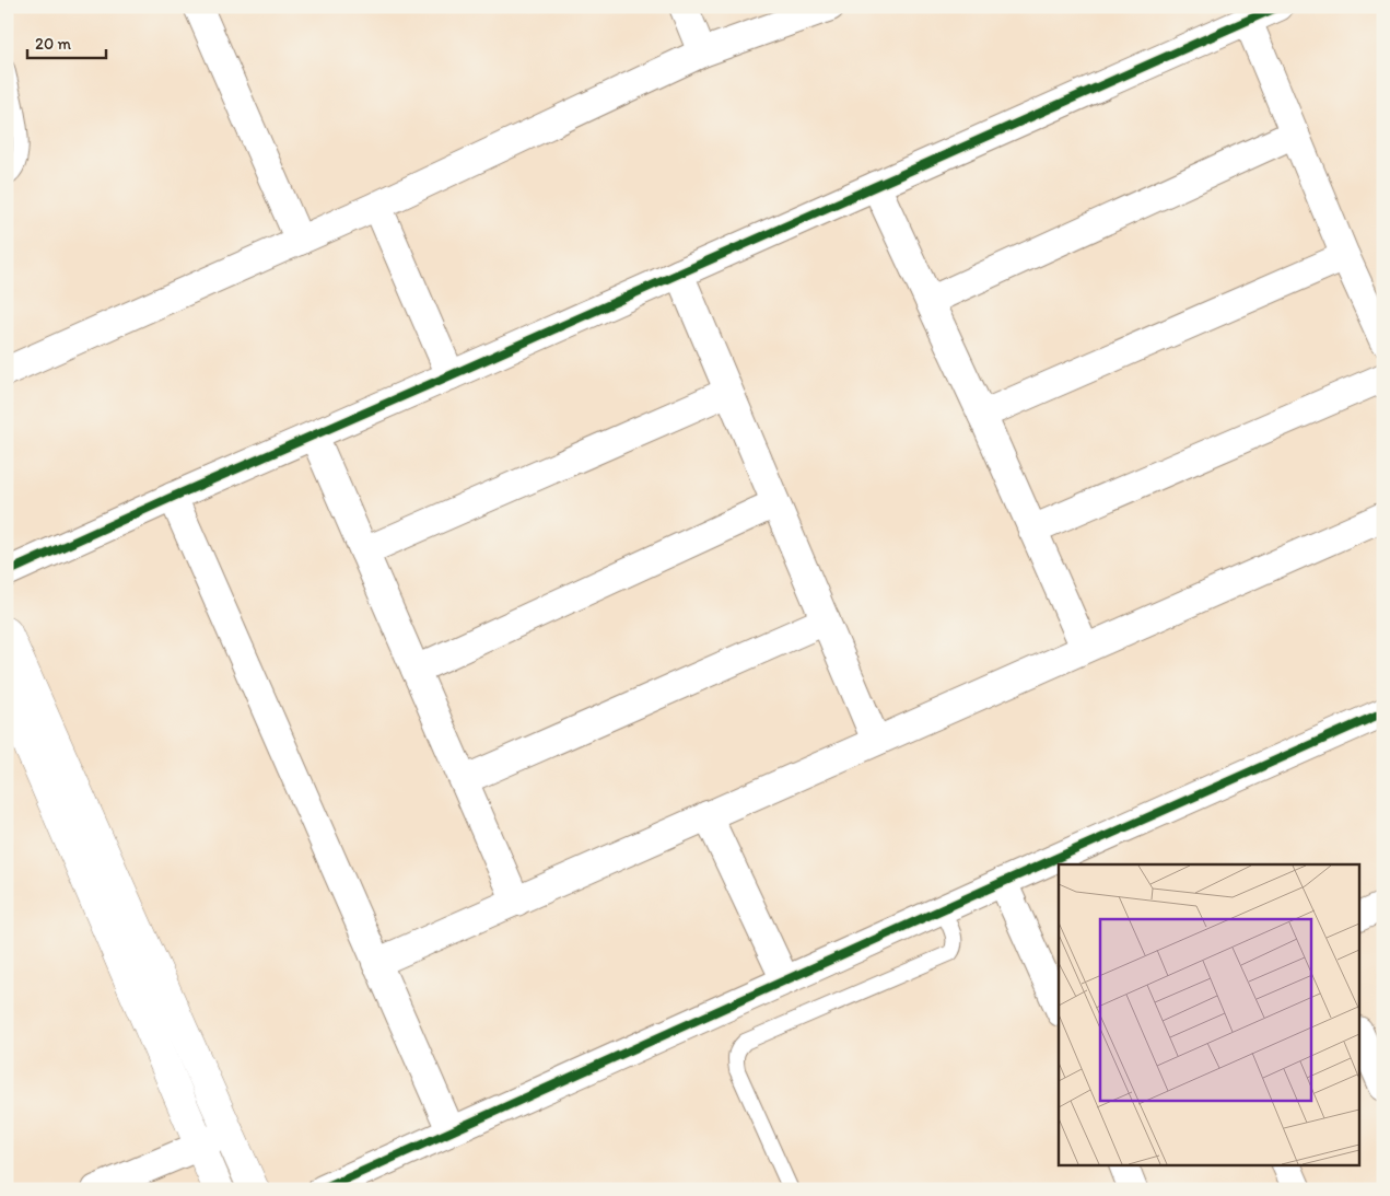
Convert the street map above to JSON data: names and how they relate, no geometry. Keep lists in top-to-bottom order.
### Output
{
  "scale_bar": "20 m"
}
